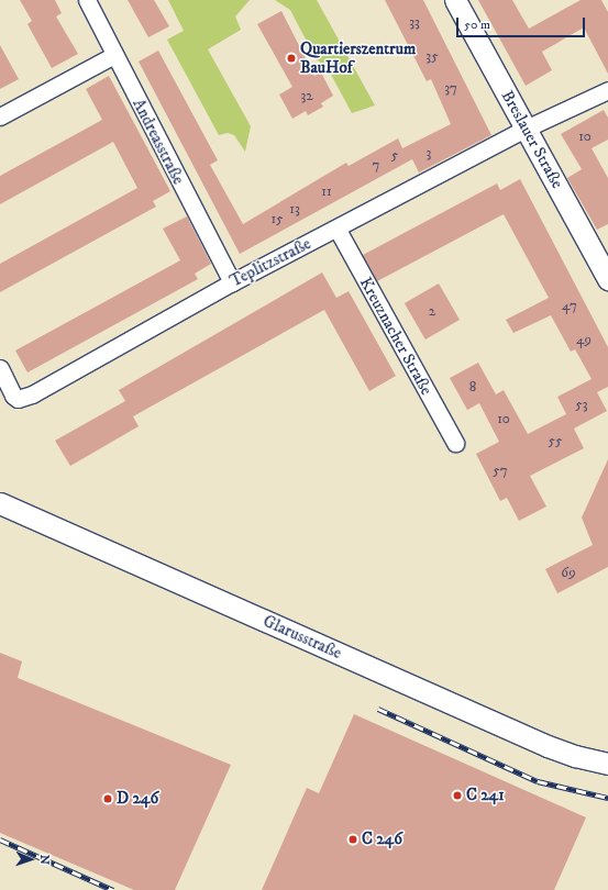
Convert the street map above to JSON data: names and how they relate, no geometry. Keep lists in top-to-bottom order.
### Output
{
  "streets": {
    "street": [
      "Breslauer Straße",
      "Andreasstraße",
      "Teplitzstraße",
      "Kreuznacher Straße",
      "Glarusstraße"
    ]
  },
  "crossings": [
    ["Breslauer Straße", "Teplitzstraße"],
    ["Andreasstraße", "Teplitzstraße"],
    ["Teplitzstraße", "Kreuznacher Straße"]
  ],
  "places": [
    "Quartierszentrum BauHof",
    "C 241",
    "D 246",
    "C 246"
  ],
  "house_numbers": [
    "33",
    "35",
    "37",
    "32",
    "10",
    "3",
    "5",
    "7",
    "11",
    "13",
    "15",
    "47",
    "2",
    "49",
    "8",
    "53",
    "10",
    "55",
    "57",
    "69"
  ],
  "scale_bar": "50 m",
  "north": "right"
}
